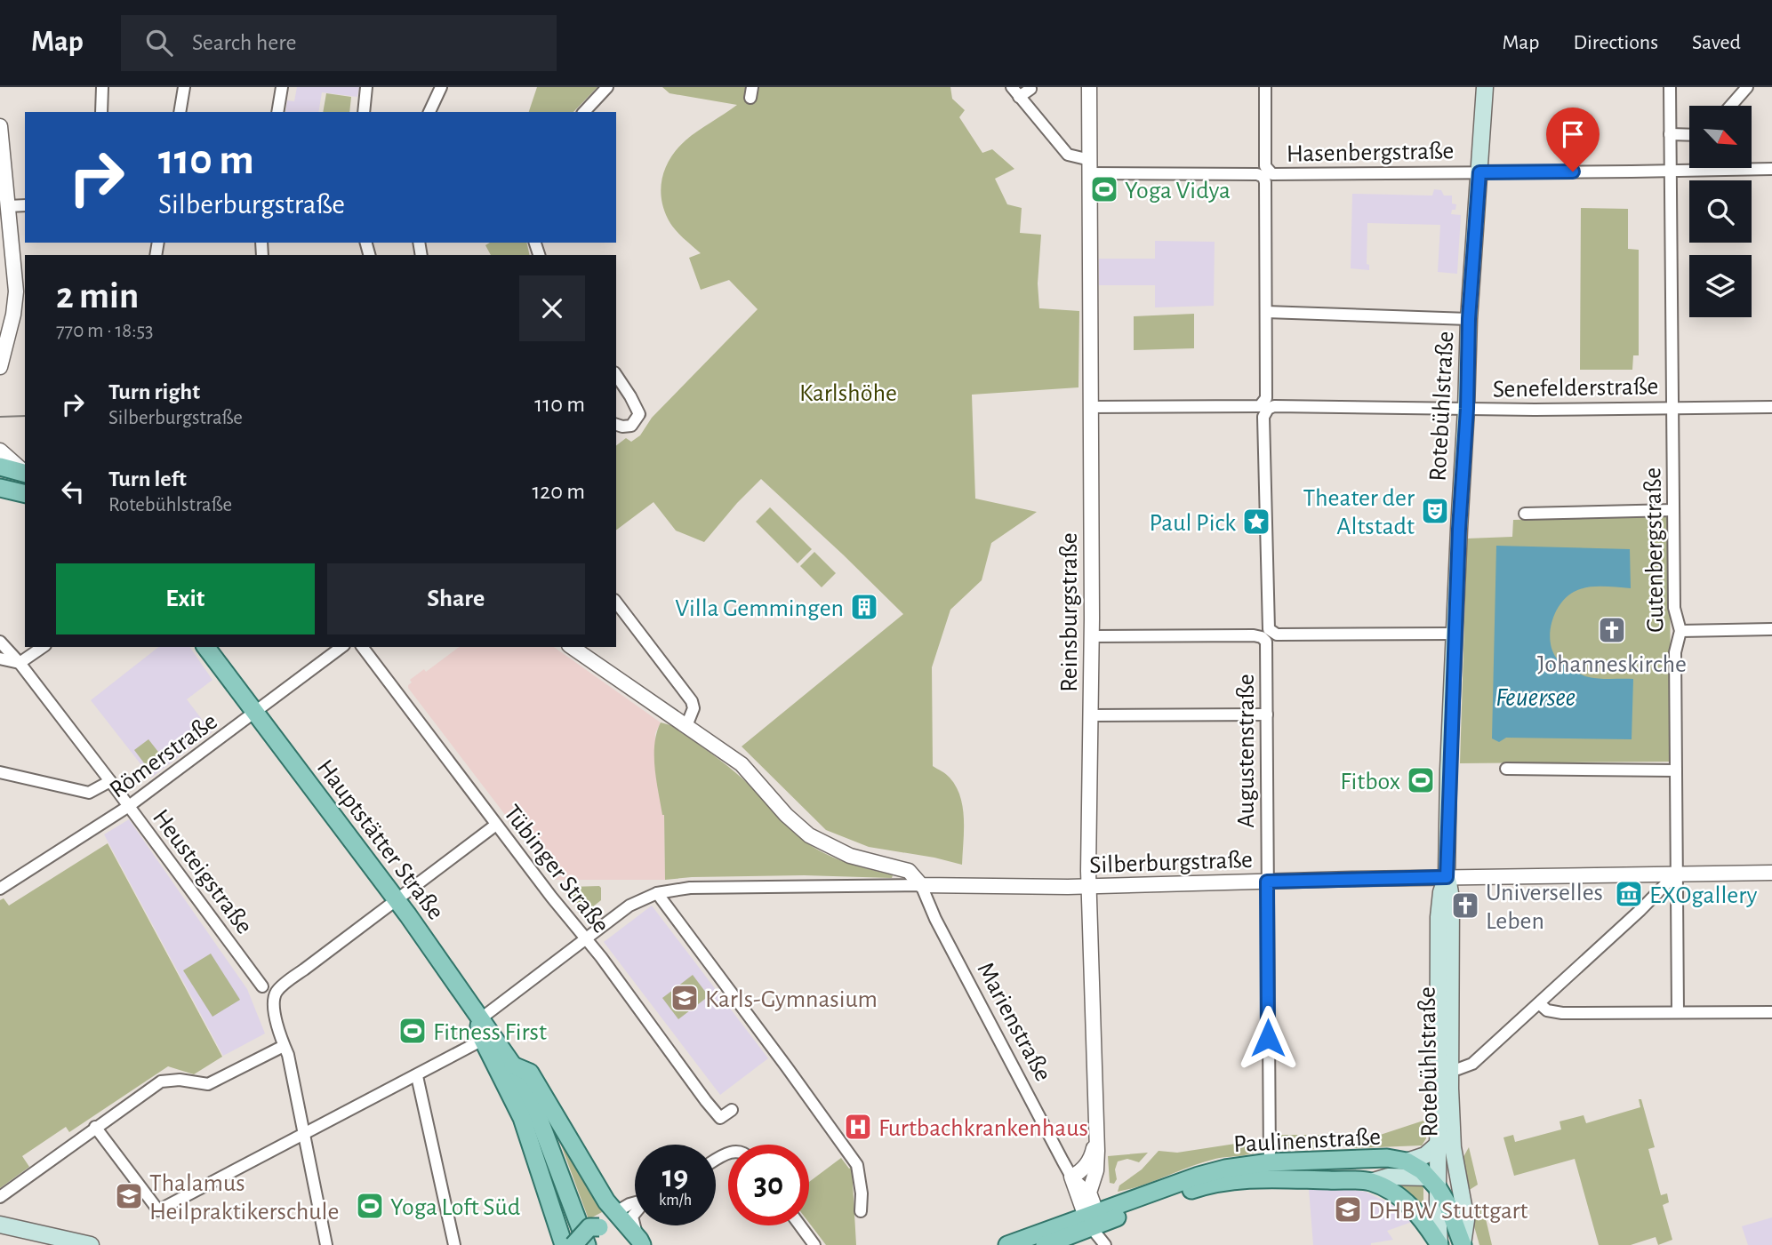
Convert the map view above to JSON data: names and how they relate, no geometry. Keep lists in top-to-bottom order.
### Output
{
  "streets": {
    "main road": ["Rotebühlstraße", "Hauptstätter Straße", "Paulinenstraße"],
    "street": [
      "Hasenbergstraße",
      "Senefelderstraße",
      "Gutenbergstraße",
      "Reinsburgstraße",
      "Augustenstraße",
      "Römerstraße",
      "Silberburgstraße",
      "Tübinger Straße",
      "Heusteigstraße",
      "Marienstraße"
    ]
  },
  "crossings": [
    ["Hasenbergstraße", "Rotebühlstraße"],
    ["Hasenbergstraße", "Gutenbergstraße"],
    ["Hasenbergstraße", "Reinsburgstraße"],
    ["Hasenbergstraße", "Augustenstraße"],
    ["Senefelderstraße", "Rotebühlstraße"],
    ["Senefelderstraße", "Gutenbergstraße"],
    ["Senefelderstraße", "Reinsburgstraße"],
    ["Senefelderstraße", "Augustenstraße"],
    ["Rotebühlstraße", "Silberburgstraße"],
    ["Rotebühlstraße", "Paulinenstraße"],
    ["Gutenbergstraße", "Silberburgstraße"],
    ["Reinsburgstraße", "Silberburgstraße"],
    ["Reinsburgstraße", "Marienstraße"],
    ["Augustenstraße", "Silberburgstraße"],
    ["Augustenstraße", "Paulinenstraße"],
    ["Römerstraße", "Hauptstätter Straße"],
    ["Römerstraße", "Heusteigstraße"],
    ["Hauptstätter Straße", "Silberburgstraße"],
    ["Silberburgstraße", "Tübinger Straße"],
    ["Silberburgstraße", "Marienstraße"],
    ["Marienstraße", "Paulinenstraße"]
  ],
  "water": ["Feuersee"],
  "parks": ["Karlshöhe"],
  "places": {
    "sports": [
      "Yoga Vidya",
      "Fitbox",
      "Fitness First",
      "Yoga Loft Süd"
    ],
    "theatre": ["Theater der Altstadt"],
    "place": ["Paul Pick"],
    "building": ["Villa Gemmingen"],
    "church": ["Johanneskirche", "Universelles Leben"],
    "museum": ["EXOgallery"],
    "school or university": ["Karls-Gymnasium", "Thalamus Heilpraktikerschule", "DHBW Stuttgart"],
    "hospital": ["Furtbachkrankenhaus"]
  },
  "north": "bottom right",
  "page": {
    "header": "Map",
    "search": "Search here",
    "nav": ["Map", "Directions", "Saved"],
    "turn": ["110 m", "Silberburgstraße"],
    "heading": ["2 min", "770 m · 18:53"],
    "list": [
      {
        "name": "Turn right",
        "note": "Silberburgstraße",
        "value": "110 m"
      },
      {
        "name": "Turn left",
        "note": "Rotebühlstraße",
        "value": "120 m"
      }
    ],
    "buttons": ["Exit", "Share"],
    "speed": "19 km/h",
    "limit": "30"
  }
}
